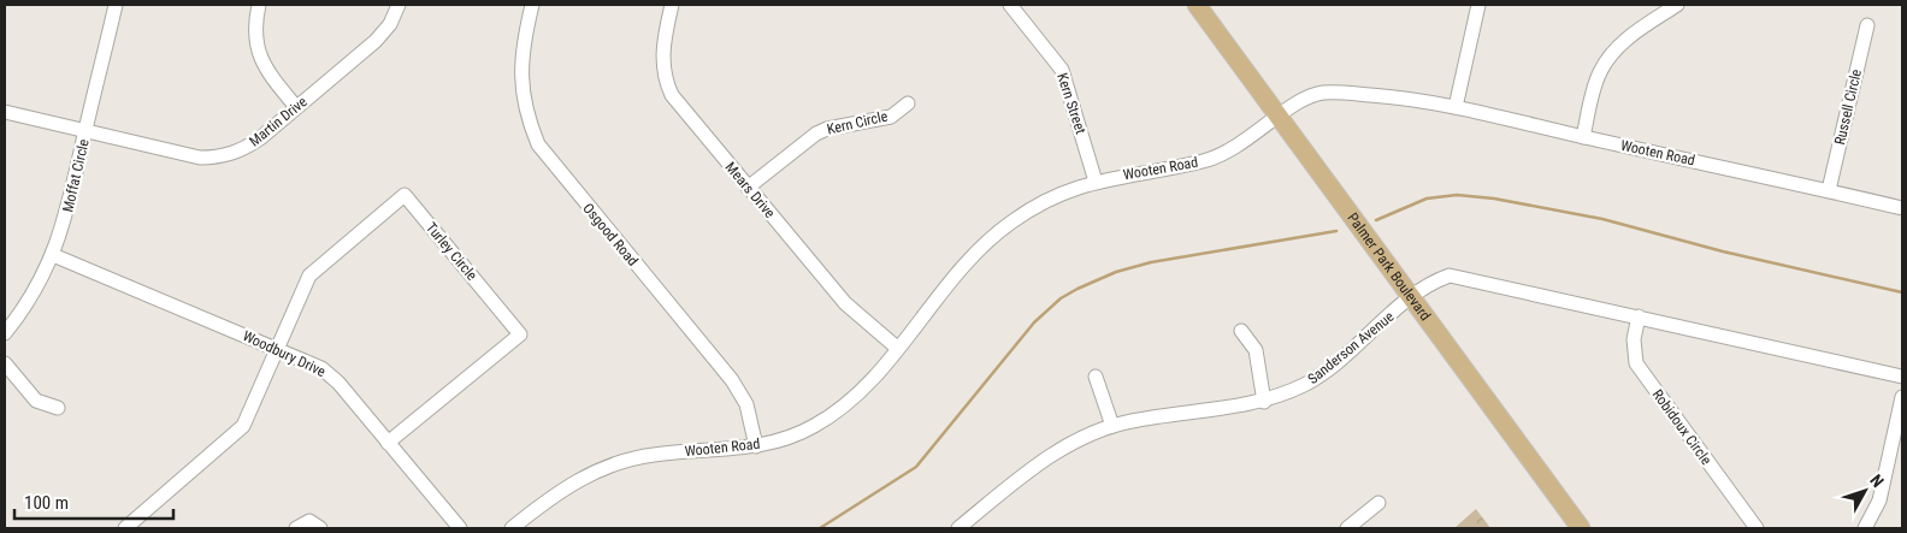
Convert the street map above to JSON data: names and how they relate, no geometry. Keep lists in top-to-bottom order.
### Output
{
  "streets": {
    "main road": ["Palmer Park Boulevard"],
    "street": [
      "Kern Street",
      "Russell Circle",
      "Martin Drive",
      "Kern Circle",
      "Wooten Road",
      "Moffat Circle",
      "Mears Drive",
      "Osgood Road",
      "Turley Circle",
      "Sanderson Avenue",
      "Woodbury Drive",
      "Robidoux Circle"
    ]
  },
  "crossings": [
    ["Kern Street", "Wooten Road"],
    ["Russell Circle", "Wooten Road"],
    ["Martin Drive", "Moffat Circle"],
    ["Kern Circle", "Mears Drive"],
    ["Wooten Road", "Mears Drive"],
    ["Wooten Road", "Osgood Road"],
    ["Wooten Road", "Palmer Park Boulevard"],
    ["Moffat Circle", "Woodbury Drive"],
    ["Turley Circle", "Woodbury Drive"],
    ["Palmer Park Boulevard", "Sanderson Avenue"],
    ["Sanderson Avenue", "Robidoux Circle"]
  ],
  "scale_bar": "100 m",
  "north": "top right"
}
